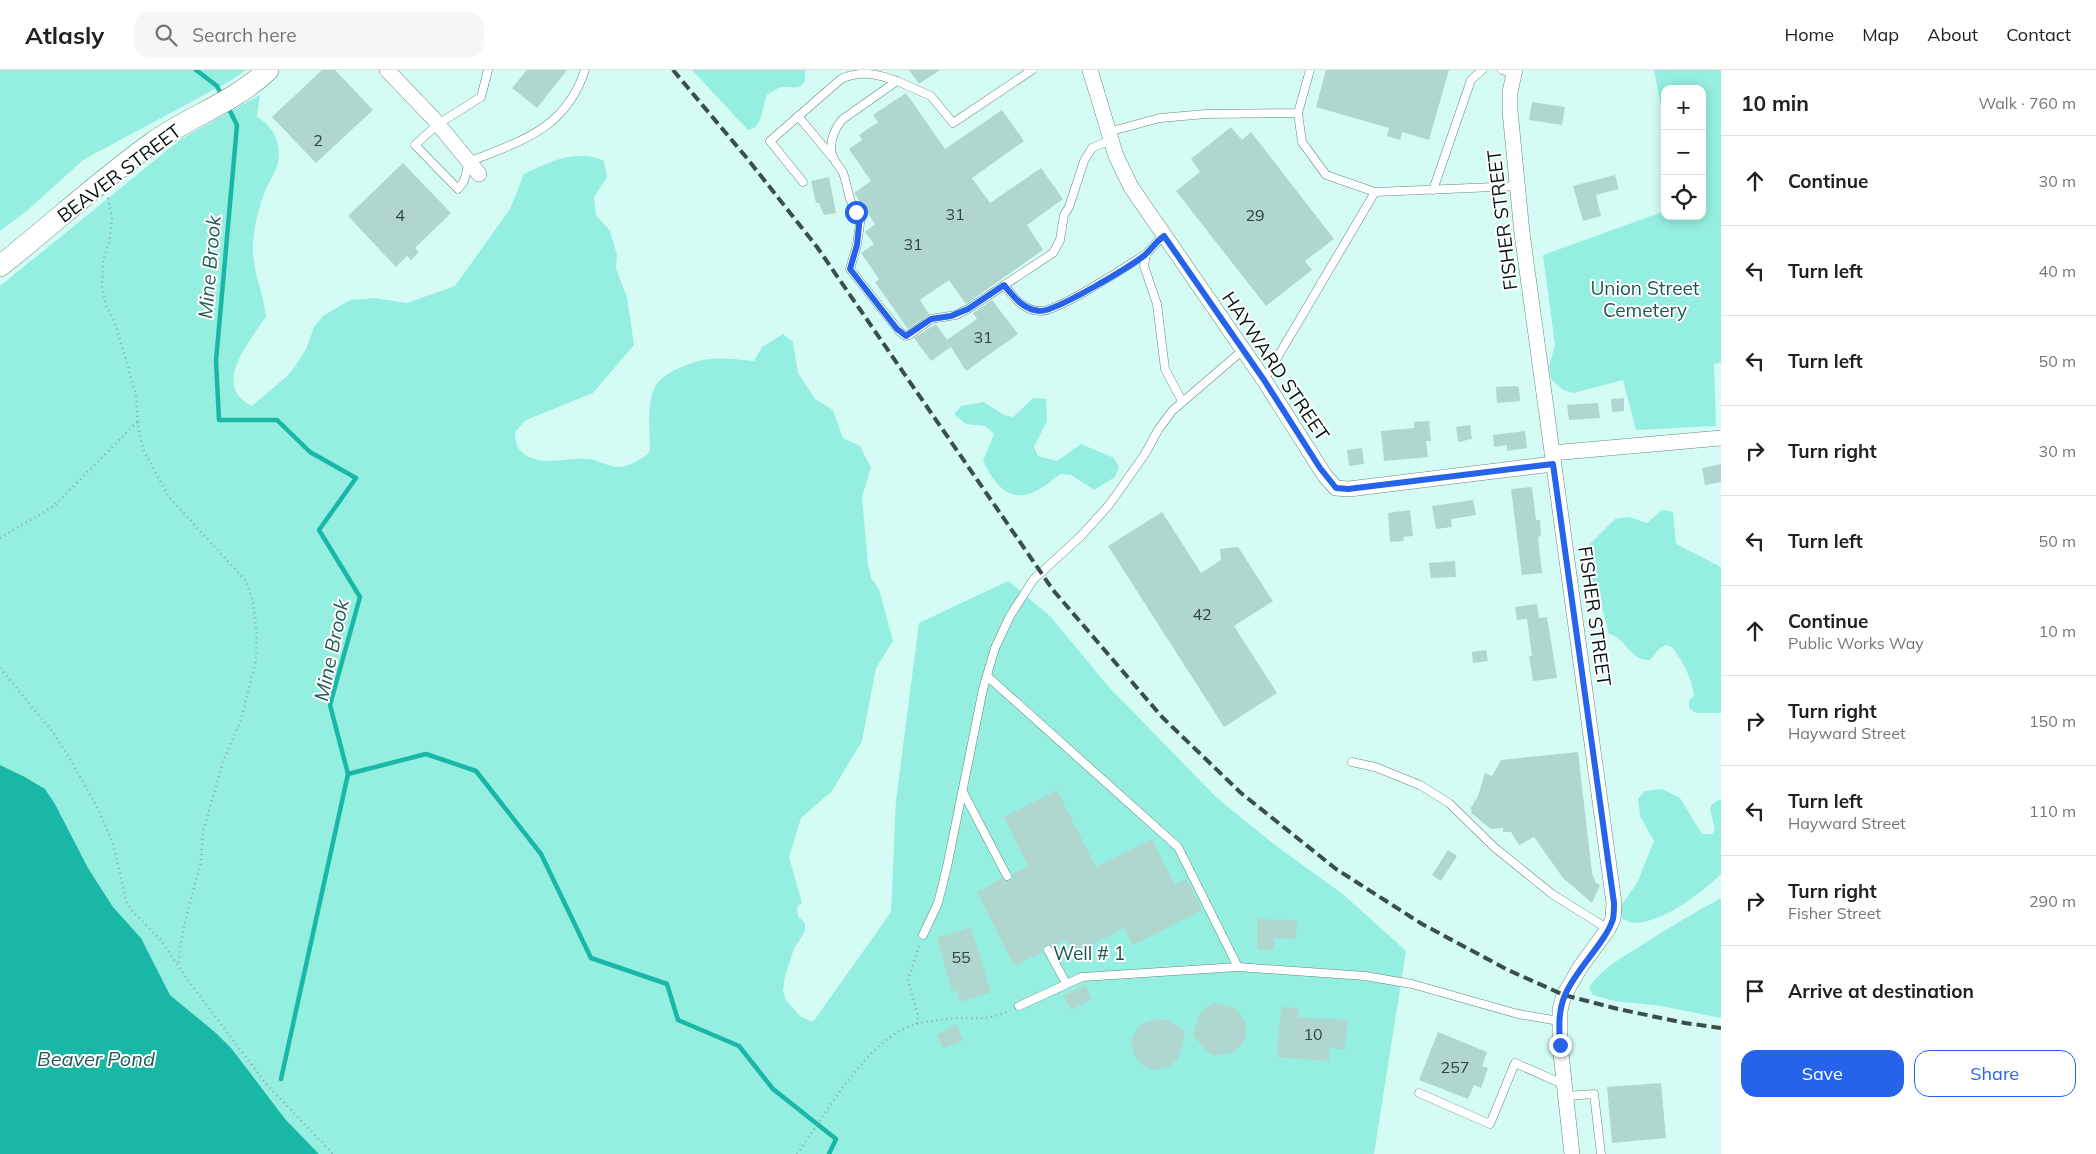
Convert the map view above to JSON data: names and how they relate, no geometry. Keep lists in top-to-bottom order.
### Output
{
  "streets": {
    "street": ["BEAVER STREET", "FISHER STREET", "HAYWARD STREET"]
  },
  "crossings": [
    ["FISHER STREET", "HAYWARD STREET"]
  ],
  "water": ["Mine Brook", "Beaver Pond"],
  "parks": ["Union Street Cemetery", "Well # 1"],
  "house_numbers": [
    "2",
    "31",
    "4",
    "29",
    "31",
    "31",
    "42",
    "55",
    "10",
    "257"
  ],
  "page": {
    "header": "Atlasly",
    "search": "Search here",
    "nav": [
      "Home",
      "Map",
      "About",
      "Contact"
    ],
    "heading": ["10 min", "Walk · 760 m"],
    "map_buttons": ["+", "−"],
    "list": [
      ["Continue", "30 m"],
      ["Turn left", "40 m"],
      ["Turn left", "50 m"],
      ["Turn right", "30 m"],
      ["Turn left", "50 m"],
      ["Continue", "Public Works Way", "10 m"],
      ["Turn right", "Hayward Street", "150 m"],
      ["Turn left", "Hayward Street", "110 m"],
      ["Turn right", "Fisher Street", "290 m"],
      "Arrive at destination"
    ],
    "buttons": ["Save", "Share"]
  }
}
